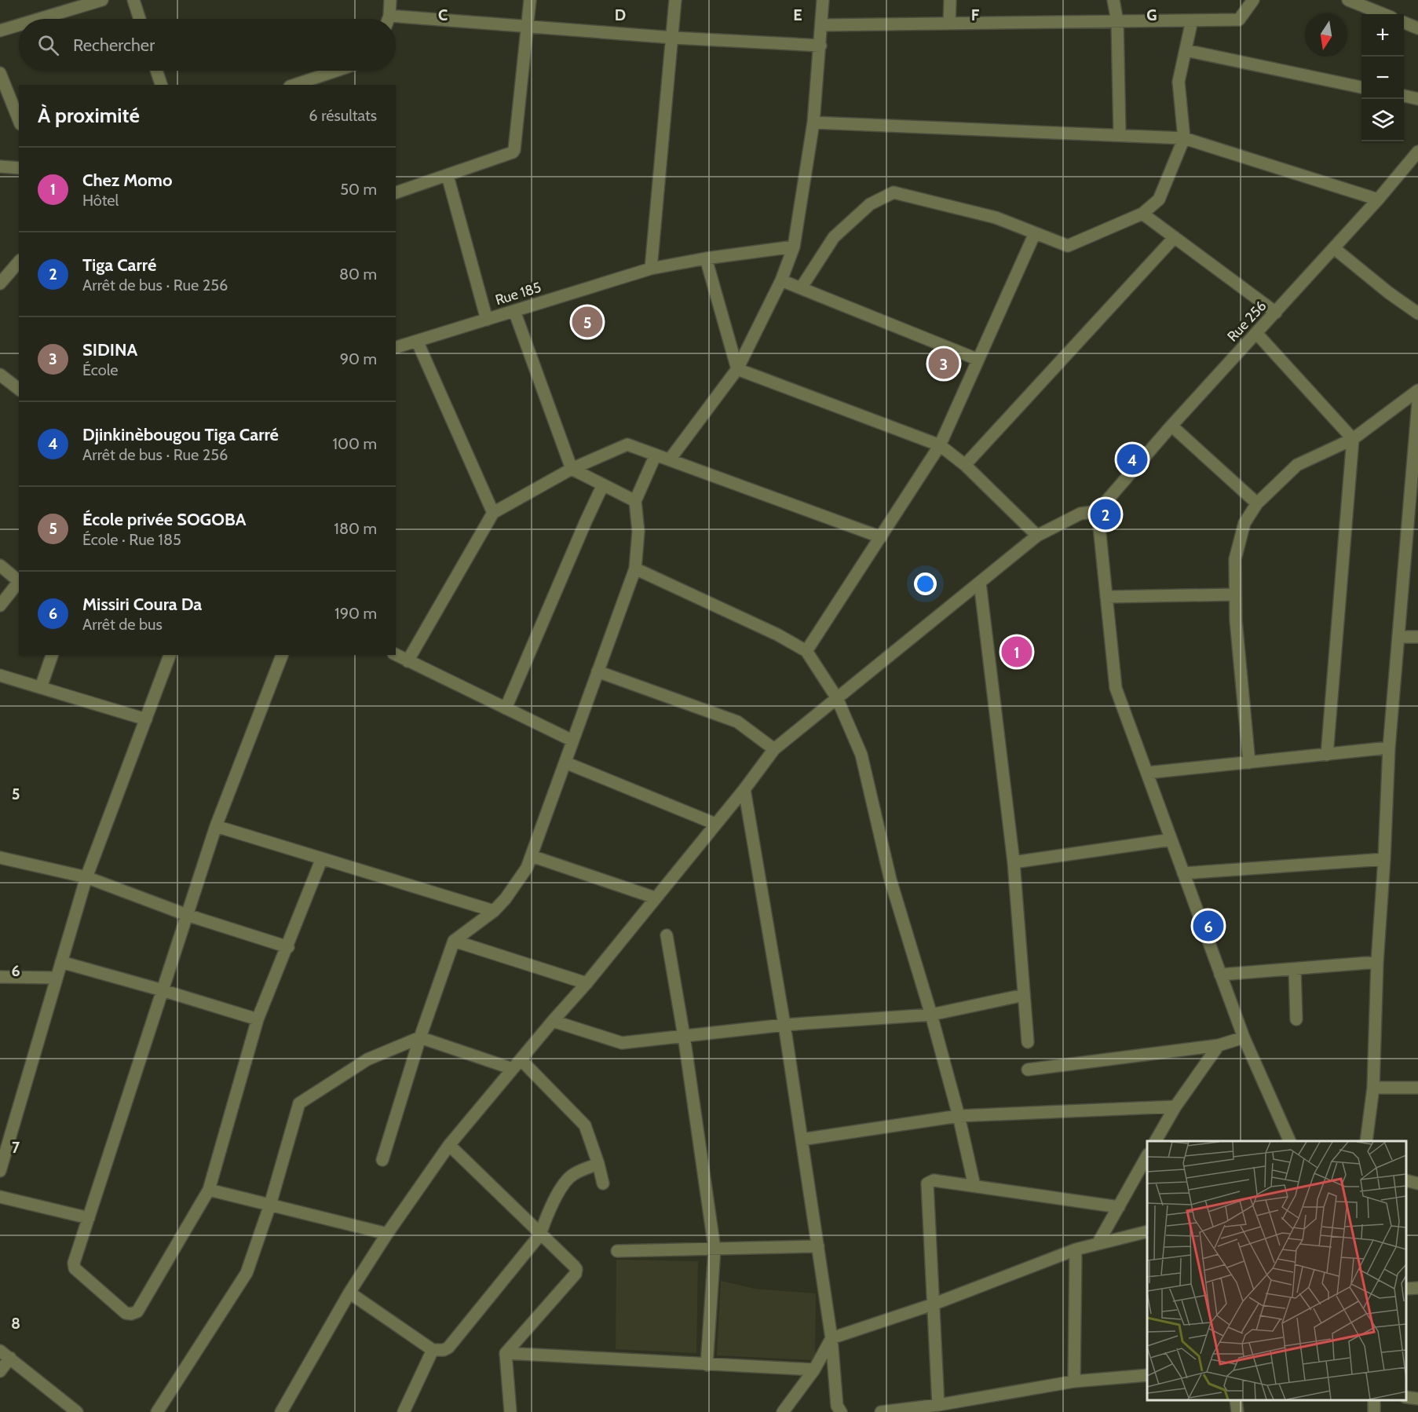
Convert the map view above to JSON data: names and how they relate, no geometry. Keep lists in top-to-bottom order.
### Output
{
  "streets": {
    "street": ["Rue 185", "Rue 256"]
  },
  "north": "bottom",
  "page": {
    "map_buttons": ["+", "−"],
    "search": "Rechercher",
    "heading": ["À proximité", "6 résultats"],
    "list": [
      {
        "mark": "1",
        "name": "Chez Momo",
        "note": "Hôtel",
        "value": "50 m"
      },
      {
        "mark": "2",
        "name": "Tiga Carré",
        "note": "Arrêt de bus · Rue 256",
        "value": "80 m"
      },
      {
        "mark": "3",
        "name": "SIDINA",
        "note": "École",
        "value": "90 m"
      },
      {
        "mark": "4",
        "name": "Djinkinèbougou Tiga Carré",
        "note": "Arrêt de bus · Rue 256",
        "value": "100 m"
      },
      {
        "mark": "5",
        "name": "École privée SOGOBA",
        "note": "École · Rue 185",
        "value": "180 m"
      },
      {
        "mark": "6",
        "name": "Missiri Coura Da",
        "note": "Arrêt de bus",
        "value": "190 m"
      }
    ],
    "pins": [
      "5",
      "3",
      "4",
      "2",
      "1",
      "6"
    ]
  },
  "grid": {
    "columns": [
      "C",
      "D",
      "E",
      "F",
      "G"
    ],
    "rows": [
      "5",
      "6",
      "7",
      "8"
    ]
  }
}
